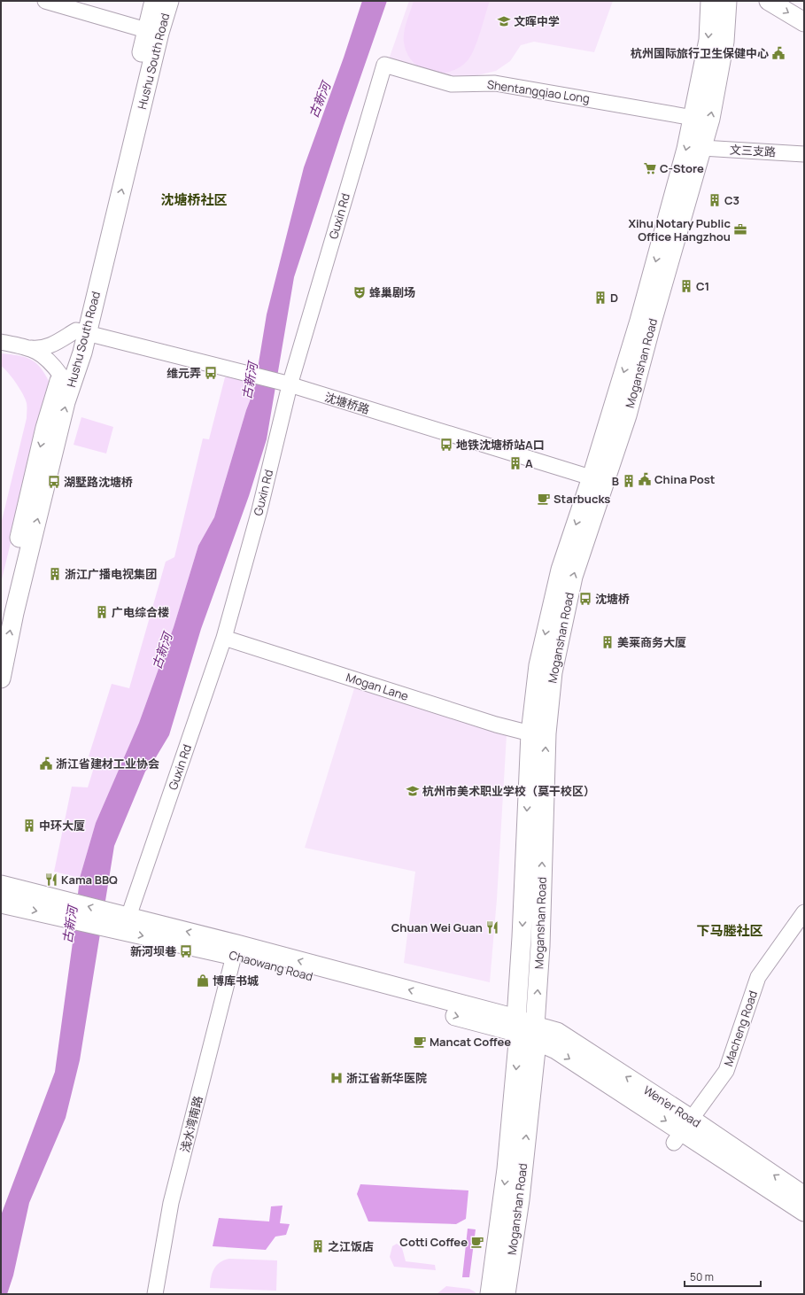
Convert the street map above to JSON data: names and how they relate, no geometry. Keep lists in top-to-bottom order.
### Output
{
  "streets": {
    "main road": [
      "Hushu South Road",
      "Moganshan Road",
      "Chaowang Road",
      "Wen'er Road"
    ],
    "street": [
      "Shentangqiao Long",
      "文三支路",
      "Guxin Rd",
      "沈塘桥路",
      "Mogan Lane",
      "Macheng Road",
      "浅水湾南路"
    ]
  },
  "crossings": [
    ["Hushu South Road", "沈塘桥路"],
    ["Shentangqiao Long", "Guxin Rd"],
    ["Shentangqiao Long", "Moganshan Road"],
    ["文三支路", "Moganshan Road"],
    ["Guxin Rd", "沈塘桥路"],
    ["Guxin Rd", "Mogan Lane"],
    ["Guxin Rd", "Chaowang Road"],
    ["Moganshan Road", "沈塘桥路"],
    ["Moganshan Road", "Mogan Lane"],
    ["Moganshan Road", "Chaowang Road"],
    ["Moganshan Road", "Wen'er Road"],
    ["Chaowang Road", "Wen'er Road"],
    ["Chaowang Road", "浅水湾南路"],
    ["Macheng Road", "Wen'er Road"]
  ],
  "districts": ["沈塘桥社区", "下马塍社区"],
  "water": ["古新河"],
  "places": {
    "school or university": ["文晖中学", "杭州市美术职业学校（莫干校区）"],
    "public building": ["杭州国际旅行卫生保健中心", "China Post", "浙江省建材工业协会"],
    "supermarket": ["C-Store"],
    "building": [
      "C3",
      "C1",
      "D",
      "A",
      "B",
      "浙江广播电视集团",
      "广电综合楼",
      "美莱商务大厦",
      "中环大厦",
      "之江饭店"
    ],
    "office": ["Xihu Notary Public Office Hangzhou"],
    "theatre": ["蜂巢剧场"],
    "bus stop": [
      "维元弄",
      "地铁沈塘桥站A口",
      "湖墅路沈塘桥",
      "沈塘桥",
      "新河坝巷"
    ],
    "cafe": ["Starbucks", "Mancat Coffee", "Cotti Coffee"],
    "restaurant": ["Kama BBQ", "Chuan Wei Guan"],
    "shop": ["博库书城"],
    "hospital": ["浙江省新华医院"]
  },
  "scale_bar": "50 m"
}
